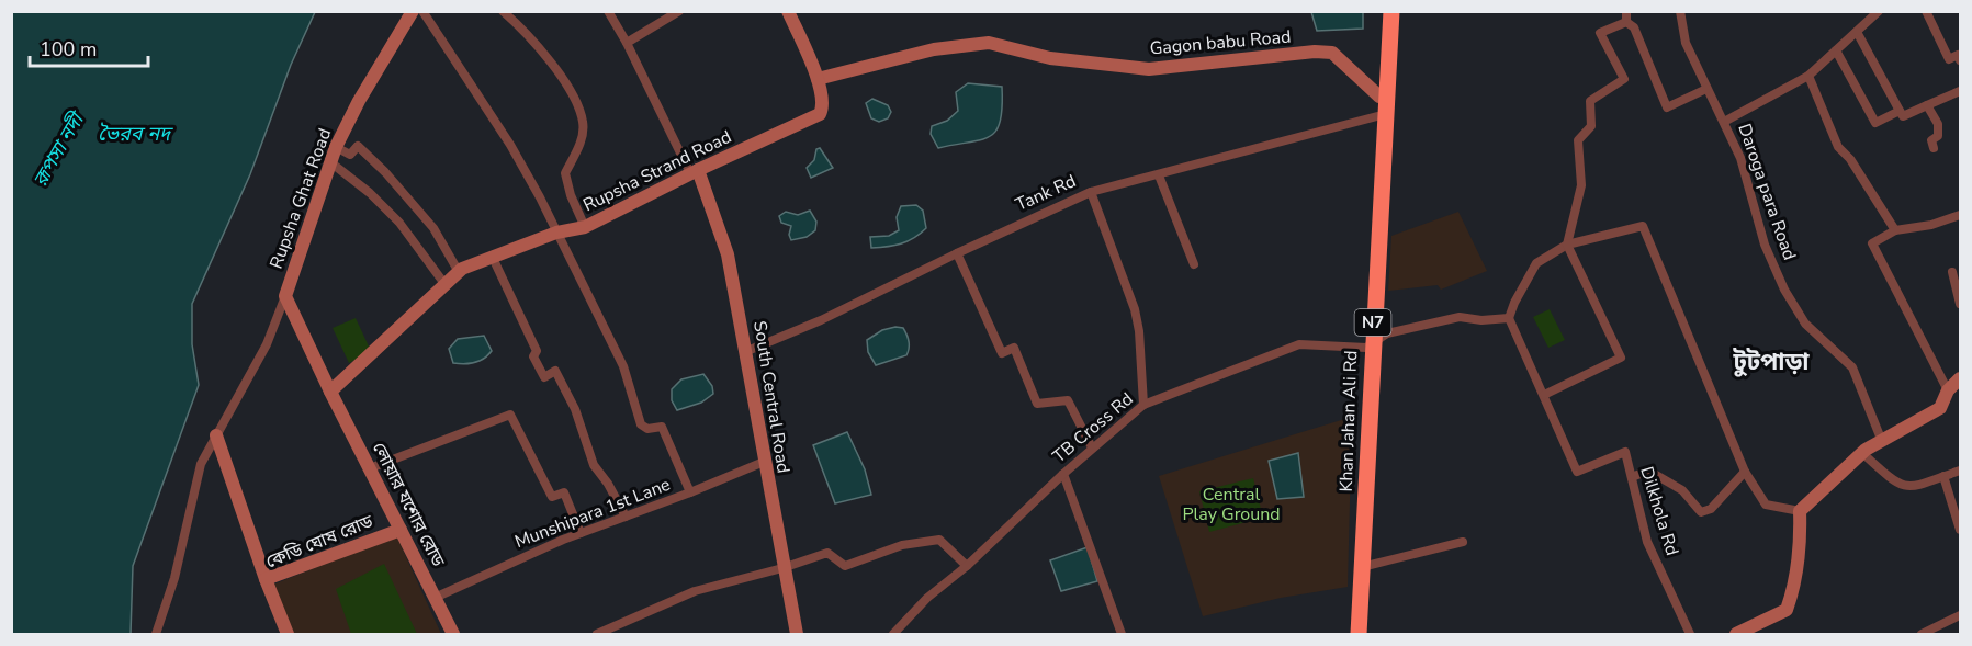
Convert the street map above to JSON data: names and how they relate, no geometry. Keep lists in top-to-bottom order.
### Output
{
  "streets": {
    "highway": ["N7", "Khan Jahan Ali Rd"],
    "street": [
      "Gagon babu Road",
      "Rupsha Strand Road",
      "Daroga para Road",
      "Tank Rd",
      "Rupsha Ghat Road",
      "South Central Road",
      "TB Cross Rd",
      "লোয়ার যশোর রোড",
      "Dilkhola Rd",
      "Munshipara 1st Lane",
      "কেডি ঘোষ রোড"
    ]
  },
  "crossings": [
    ["Gagon babu Road", "Rupsha Strand Road"],
    ["Gagon babu Road", "Khan Jahan Ali Rd"],
    ["Rupsha Strand Road", "South Central Road"],
    ["Rupsha Strand Road", "লোয়ার যশোর রোড"],
    ["Tank Rd", "South Central Road"],
    ["Tank Rd", "Khan Jahan Ali Rd"],
    ["Rupsha Ghat Road", "লোয়ার যশোর রোড"],
    ["South Central Road", "Munshipara 1st Lane"],
    ["Khan Jahan Ali Rd", "TB Cross Rd"],
    ["লোয়ার যশোর রোড", "Munshipara 1st Lane"],
    ["লোয়ার যশোর রোড", "কেডি ঘোষ রোড"]
  ],
  "districts": ["টুটপাড়া"],
  "water": ["ভৈরব নদ", "রূপসা নদী"],
  "parks": ["Central Play Ground"],
  "scale_bar": "100 m"
}
